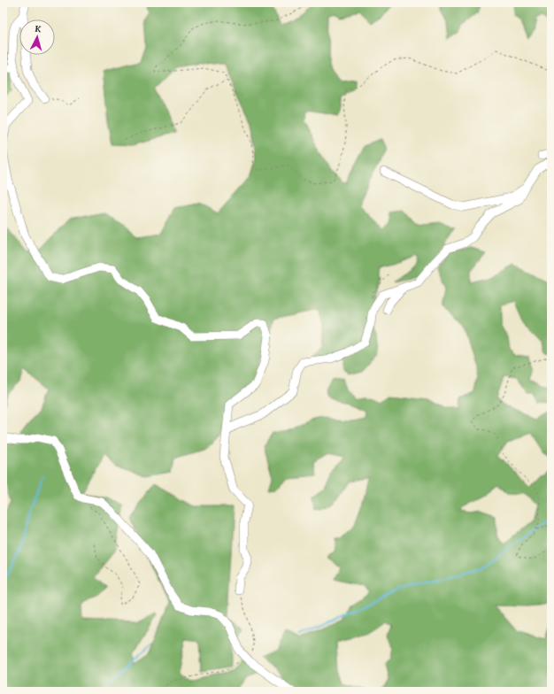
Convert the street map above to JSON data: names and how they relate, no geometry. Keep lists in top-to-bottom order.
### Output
{
  "north": "top"
}
